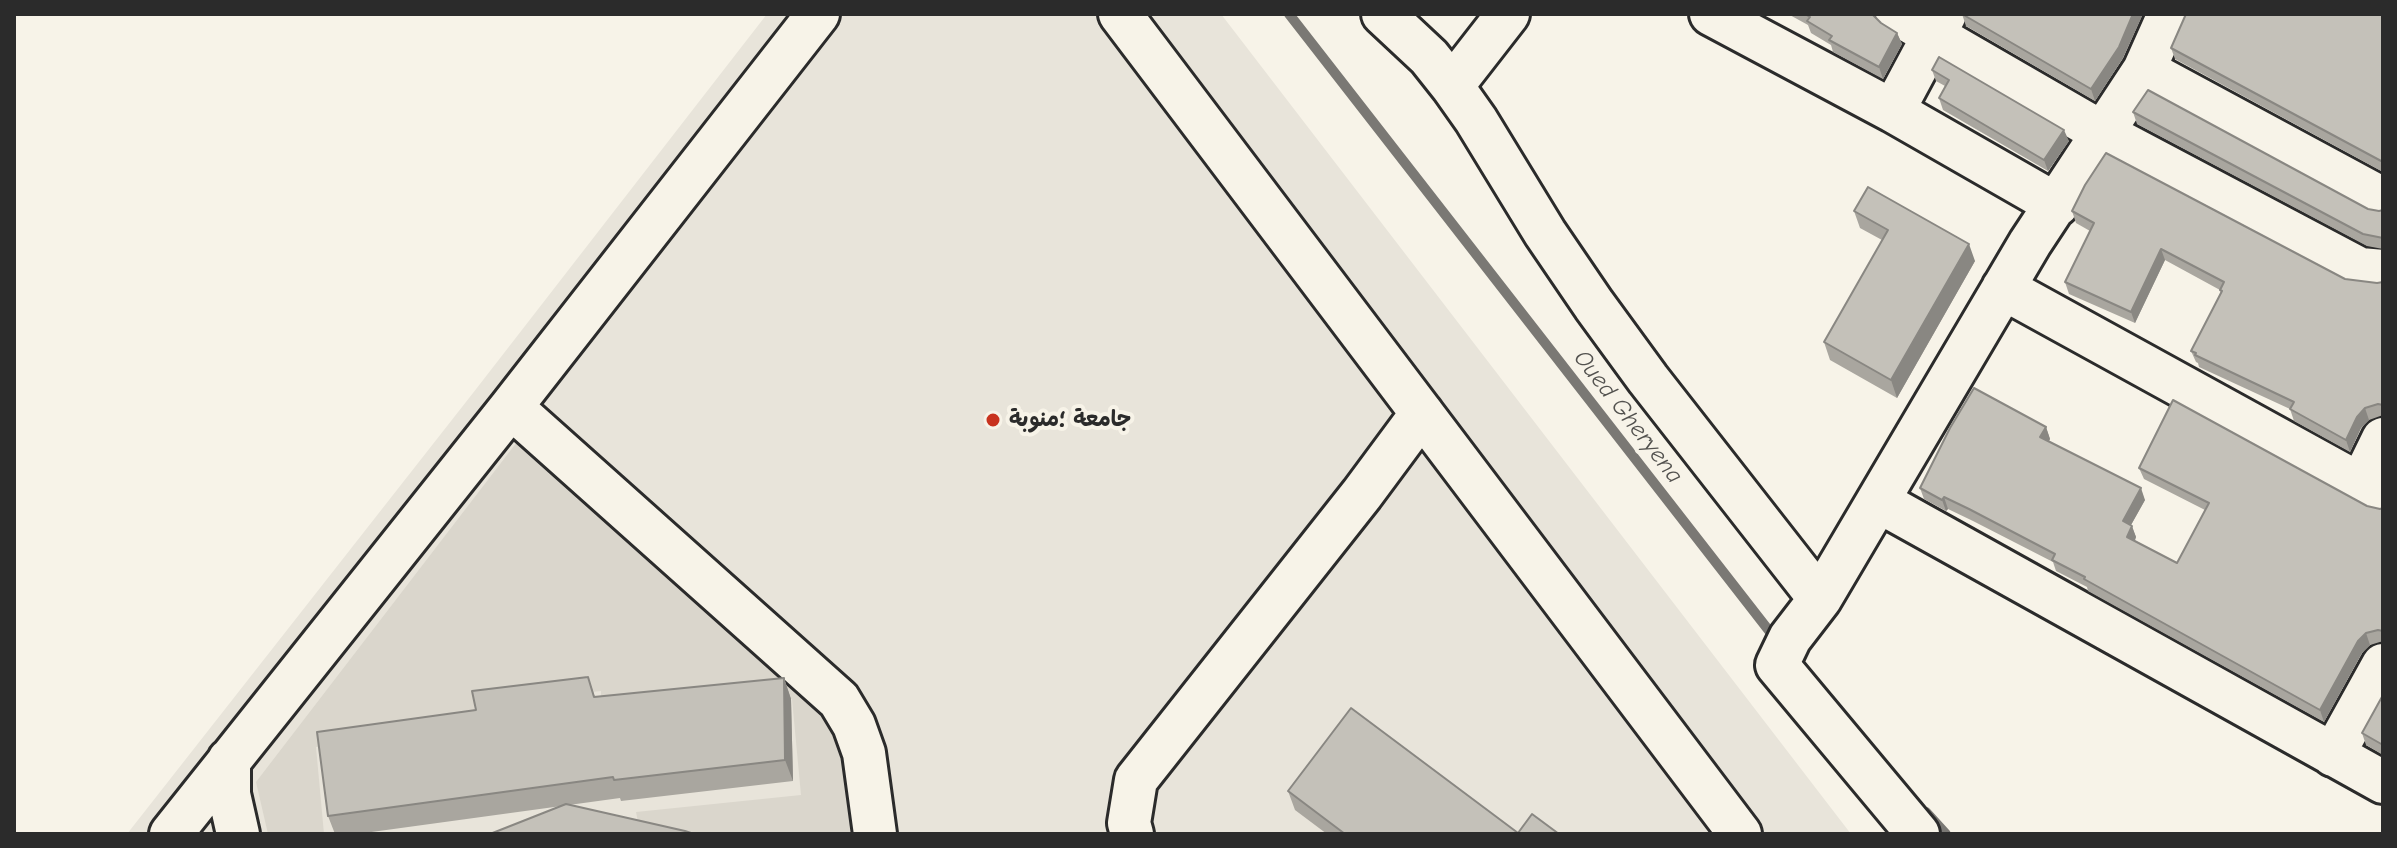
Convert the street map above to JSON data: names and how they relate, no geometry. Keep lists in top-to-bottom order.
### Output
{
  "water": ["Oued Gheryena"],
  "places": ["جامعة ؛منوبة"]
}
